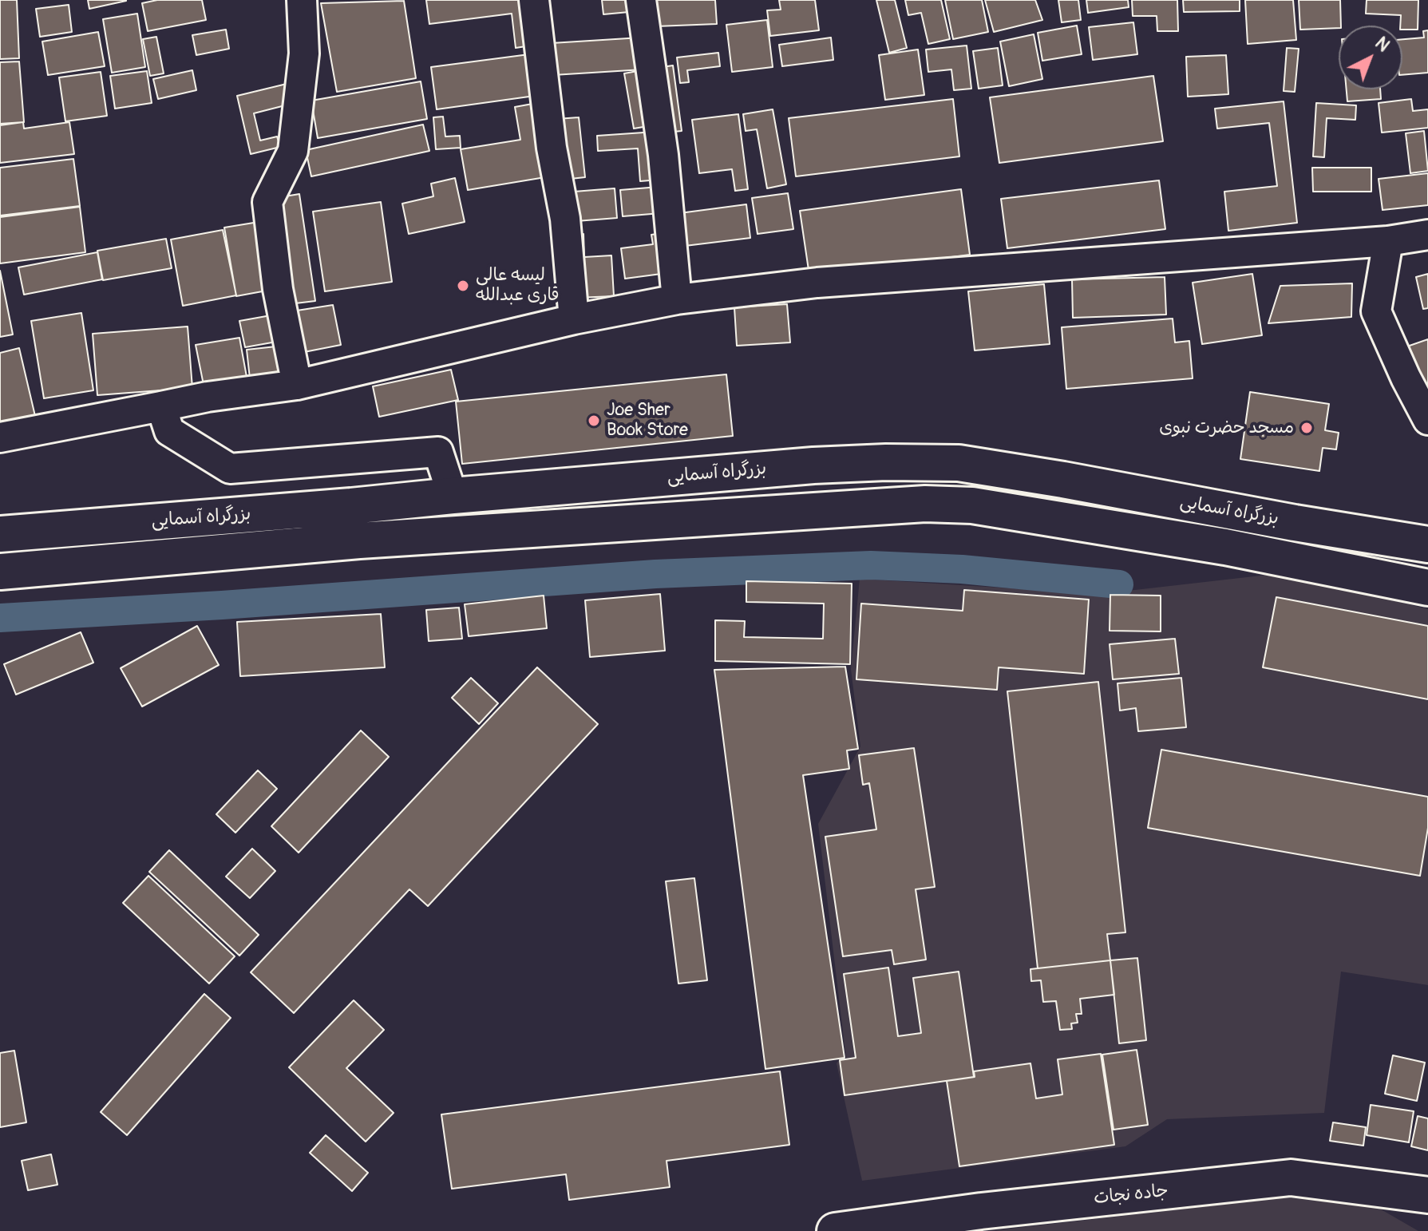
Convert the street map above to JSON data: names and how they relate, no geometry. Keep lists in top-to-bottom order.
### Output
{
  "streets": {
    "main road": ["بزرگراه آسمایی", "جاده نجات"]
  },
  "places": ["لیسه عالی قاری عبدالله", "Joe Sher Book Store", "مسجد حضرت نبوی"],
  "north": "top right"
}
